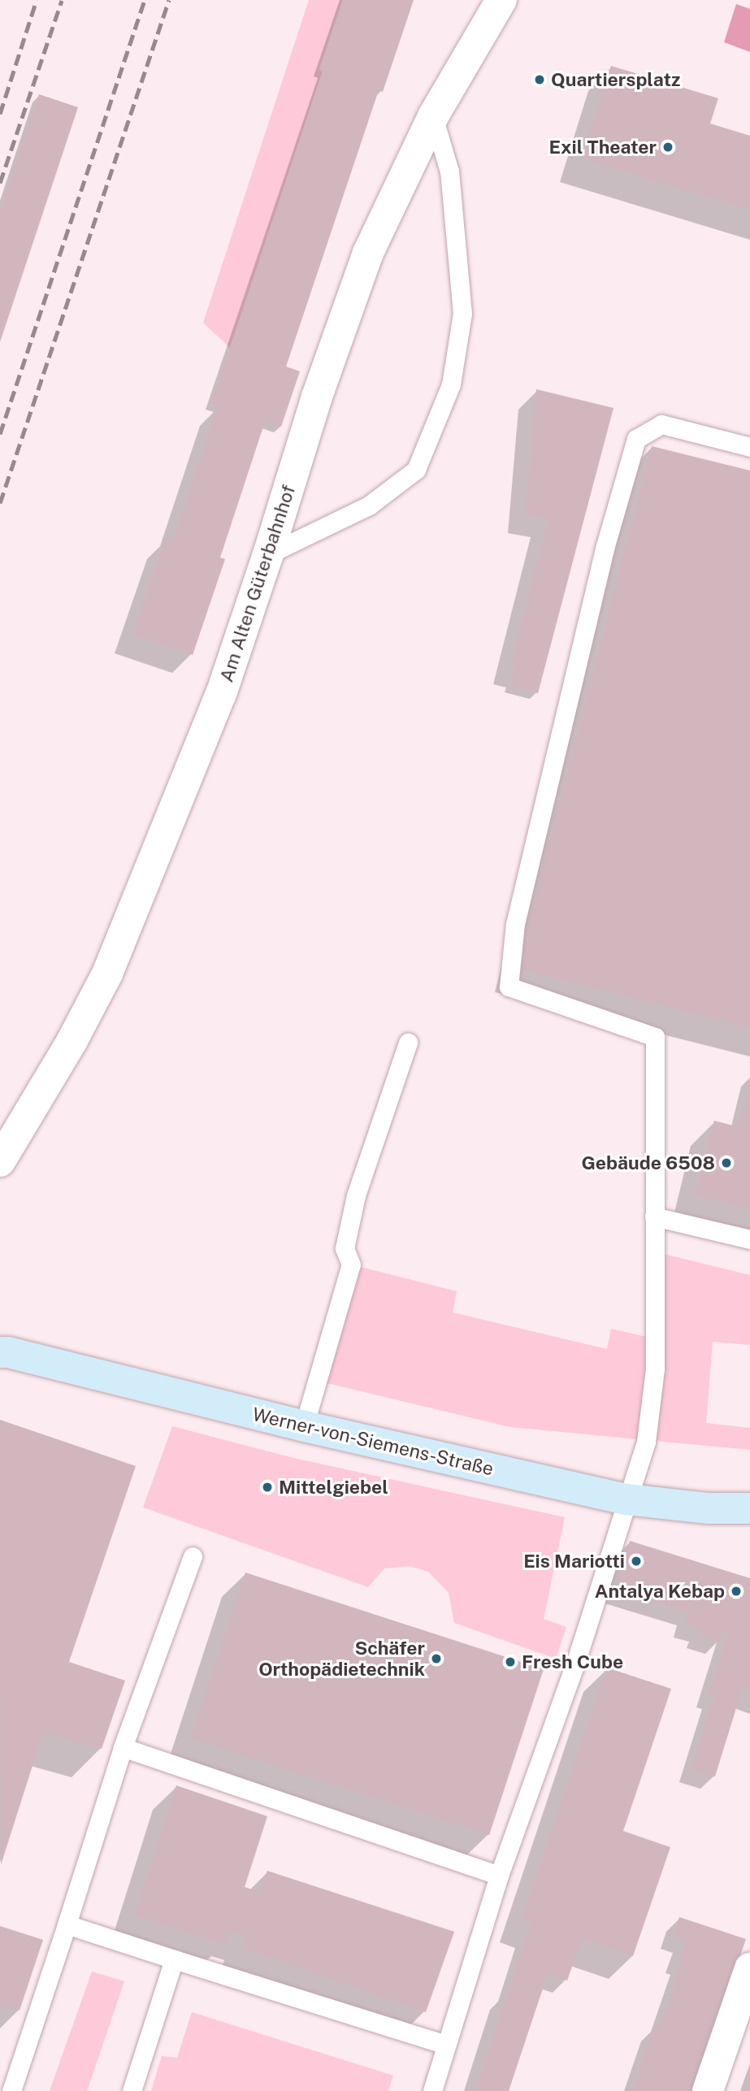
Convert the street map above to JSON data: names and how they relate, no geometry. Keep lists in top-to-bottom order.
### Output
{
  "streets": {
    "main road": ["Werner-von-Siemens-Straße"],
    "street": ["Am Alten Güterbahnhof"]
  },
  "places": [
    "Quartiersplatz",
    "Exil Theater",
    "Gebäude 6508",
    "Mittelgiebel",
    "Eis Mariotti",
    "Antalya Kebap",
    "Schäfer Orthopädietechnik",
    "Fresh Cube"
  ]
}
